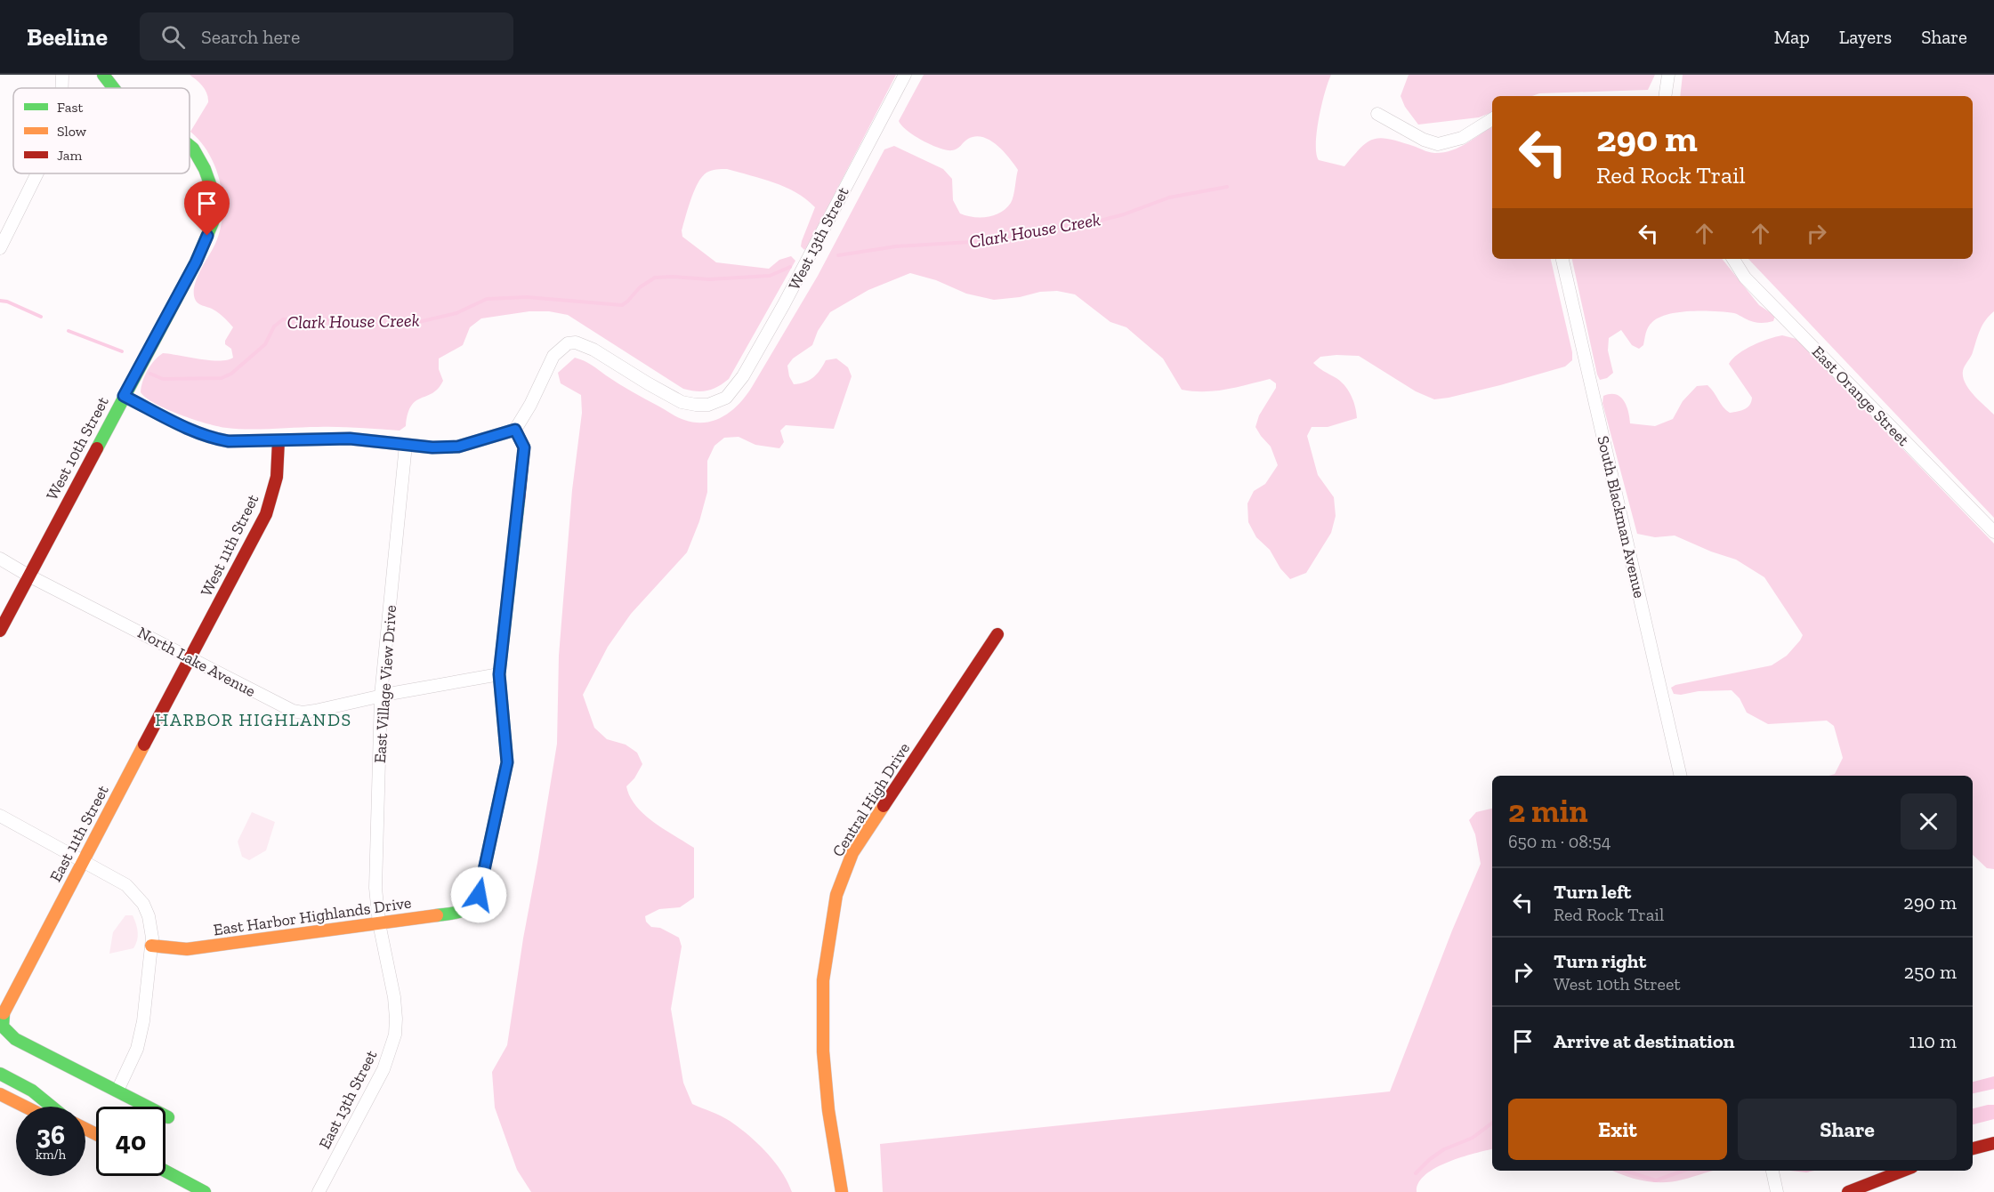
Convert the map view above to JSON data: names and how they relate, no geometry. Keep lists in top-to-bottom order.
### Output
{
  "streets": {
    "main road": [
      "West 10th Street",
      "West 11th Street",
      "Central High Drive",
      "East 11th Street",
      "East Harbor Highlands Drive"
    ],
    "street": [
      "West 13th Street",
      "East Orange Street",
      "South Blackman Avenue",
      "North Lake Avenue",
      "East Village View Drive",
      "East 13th Street"
    ]
  },
  "crossings": [
    ["West 10th Street", "North Lake Avenue"],
    ["West 11th Street", "North Lake Avenue"],
    ["West 11th Street", "East 11th Street"],
    ["North Lake Avenue", "East Village View Drive"],
    ["North Lake Avenue", "East 11th Street"],
    ["North Lake Avenue", "East Harbor Highlands Drive"],
    ["East Village View Drive", "East Harbor Highlands Drive"],
    ["East Village View Drive", "East 13th Street"],
    ["East Harbor Highlands Drive", "East 13th Street"]
  ],
  "districts": ["HARBOR HIGHLANDS"],
  "water": ["Clark House Creek"],
  "legend": ["Fast", "Slow", "Jam"],
  "page": {
    "header": "Beeline",
    "search": "Search here",
    "nav": ["Map", "Layers", "Share"],
    "turn": ["290 m", "Red Rock Trail"],
    "heading": ["2 min", "650 m · 08:54"],
    "list": [
      {
        "name": "Turn left",
        "note": "Red Rock Trail",
        "value": "290 m"
      },
      {
        "name": "Turn right",
        "note": "West 10th Street",
        "value": "250 m"
      },
      {
        "name": "Arrive at destination",
        "value": "110 m"
      }
    ],
    "buttons": ["Exit", "Share"],
    "speed": "36 km/h",
    "limit": "40"
  }
}
